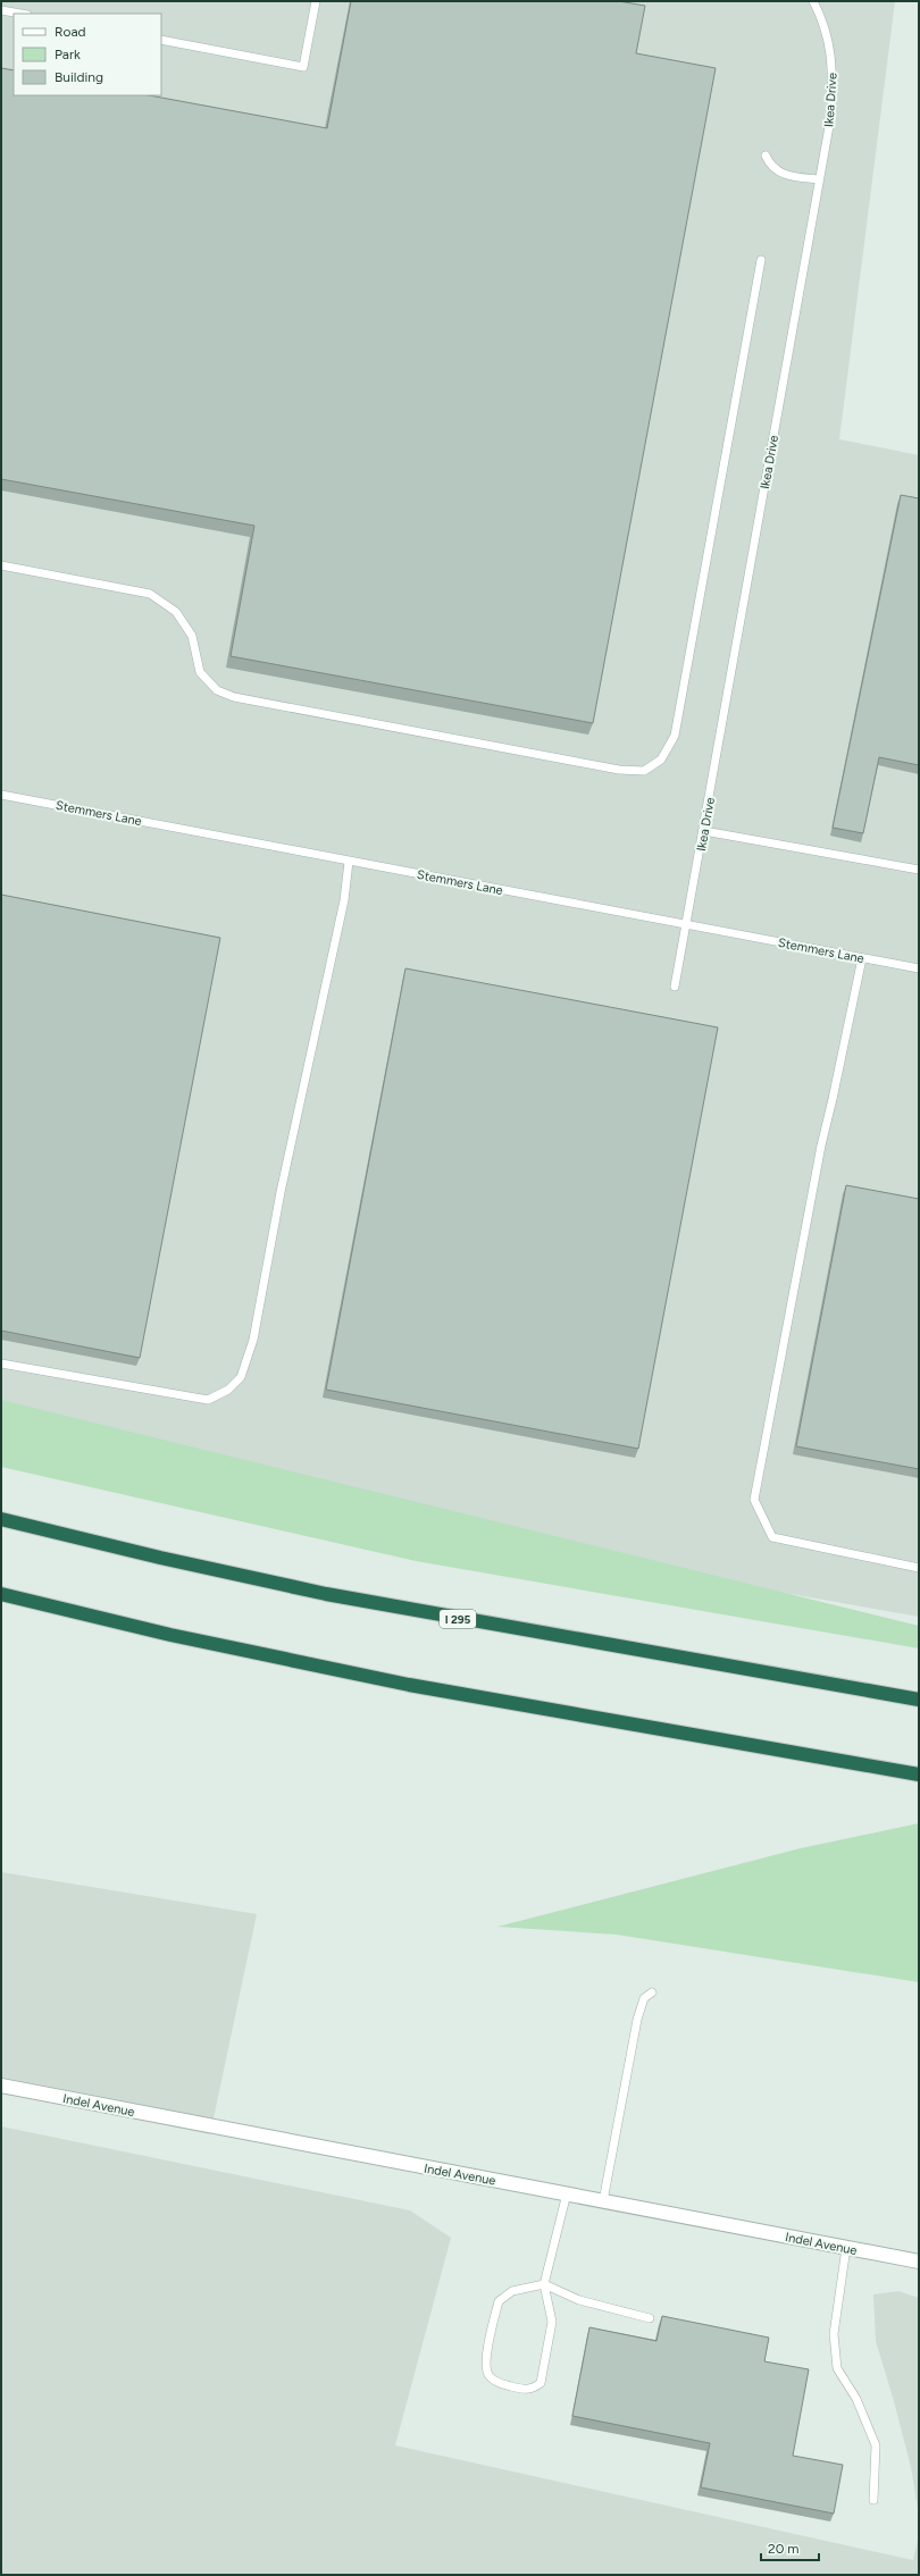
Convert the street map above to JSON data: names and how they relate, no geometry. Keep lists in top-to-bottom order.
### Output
{
  "streets": {
    "highway": ["I 295"],
    "street": ["Indel Avenue"],
    "lane": ["Ikea Drive", "Stemmers Lane"]
  },
  "crossings": [
    ["Ikea Drive", "Stemmers Lane"]
  ],
  "legend": ["Road", "Park", "Building"],
  "scale_bar": "20 m"
}
